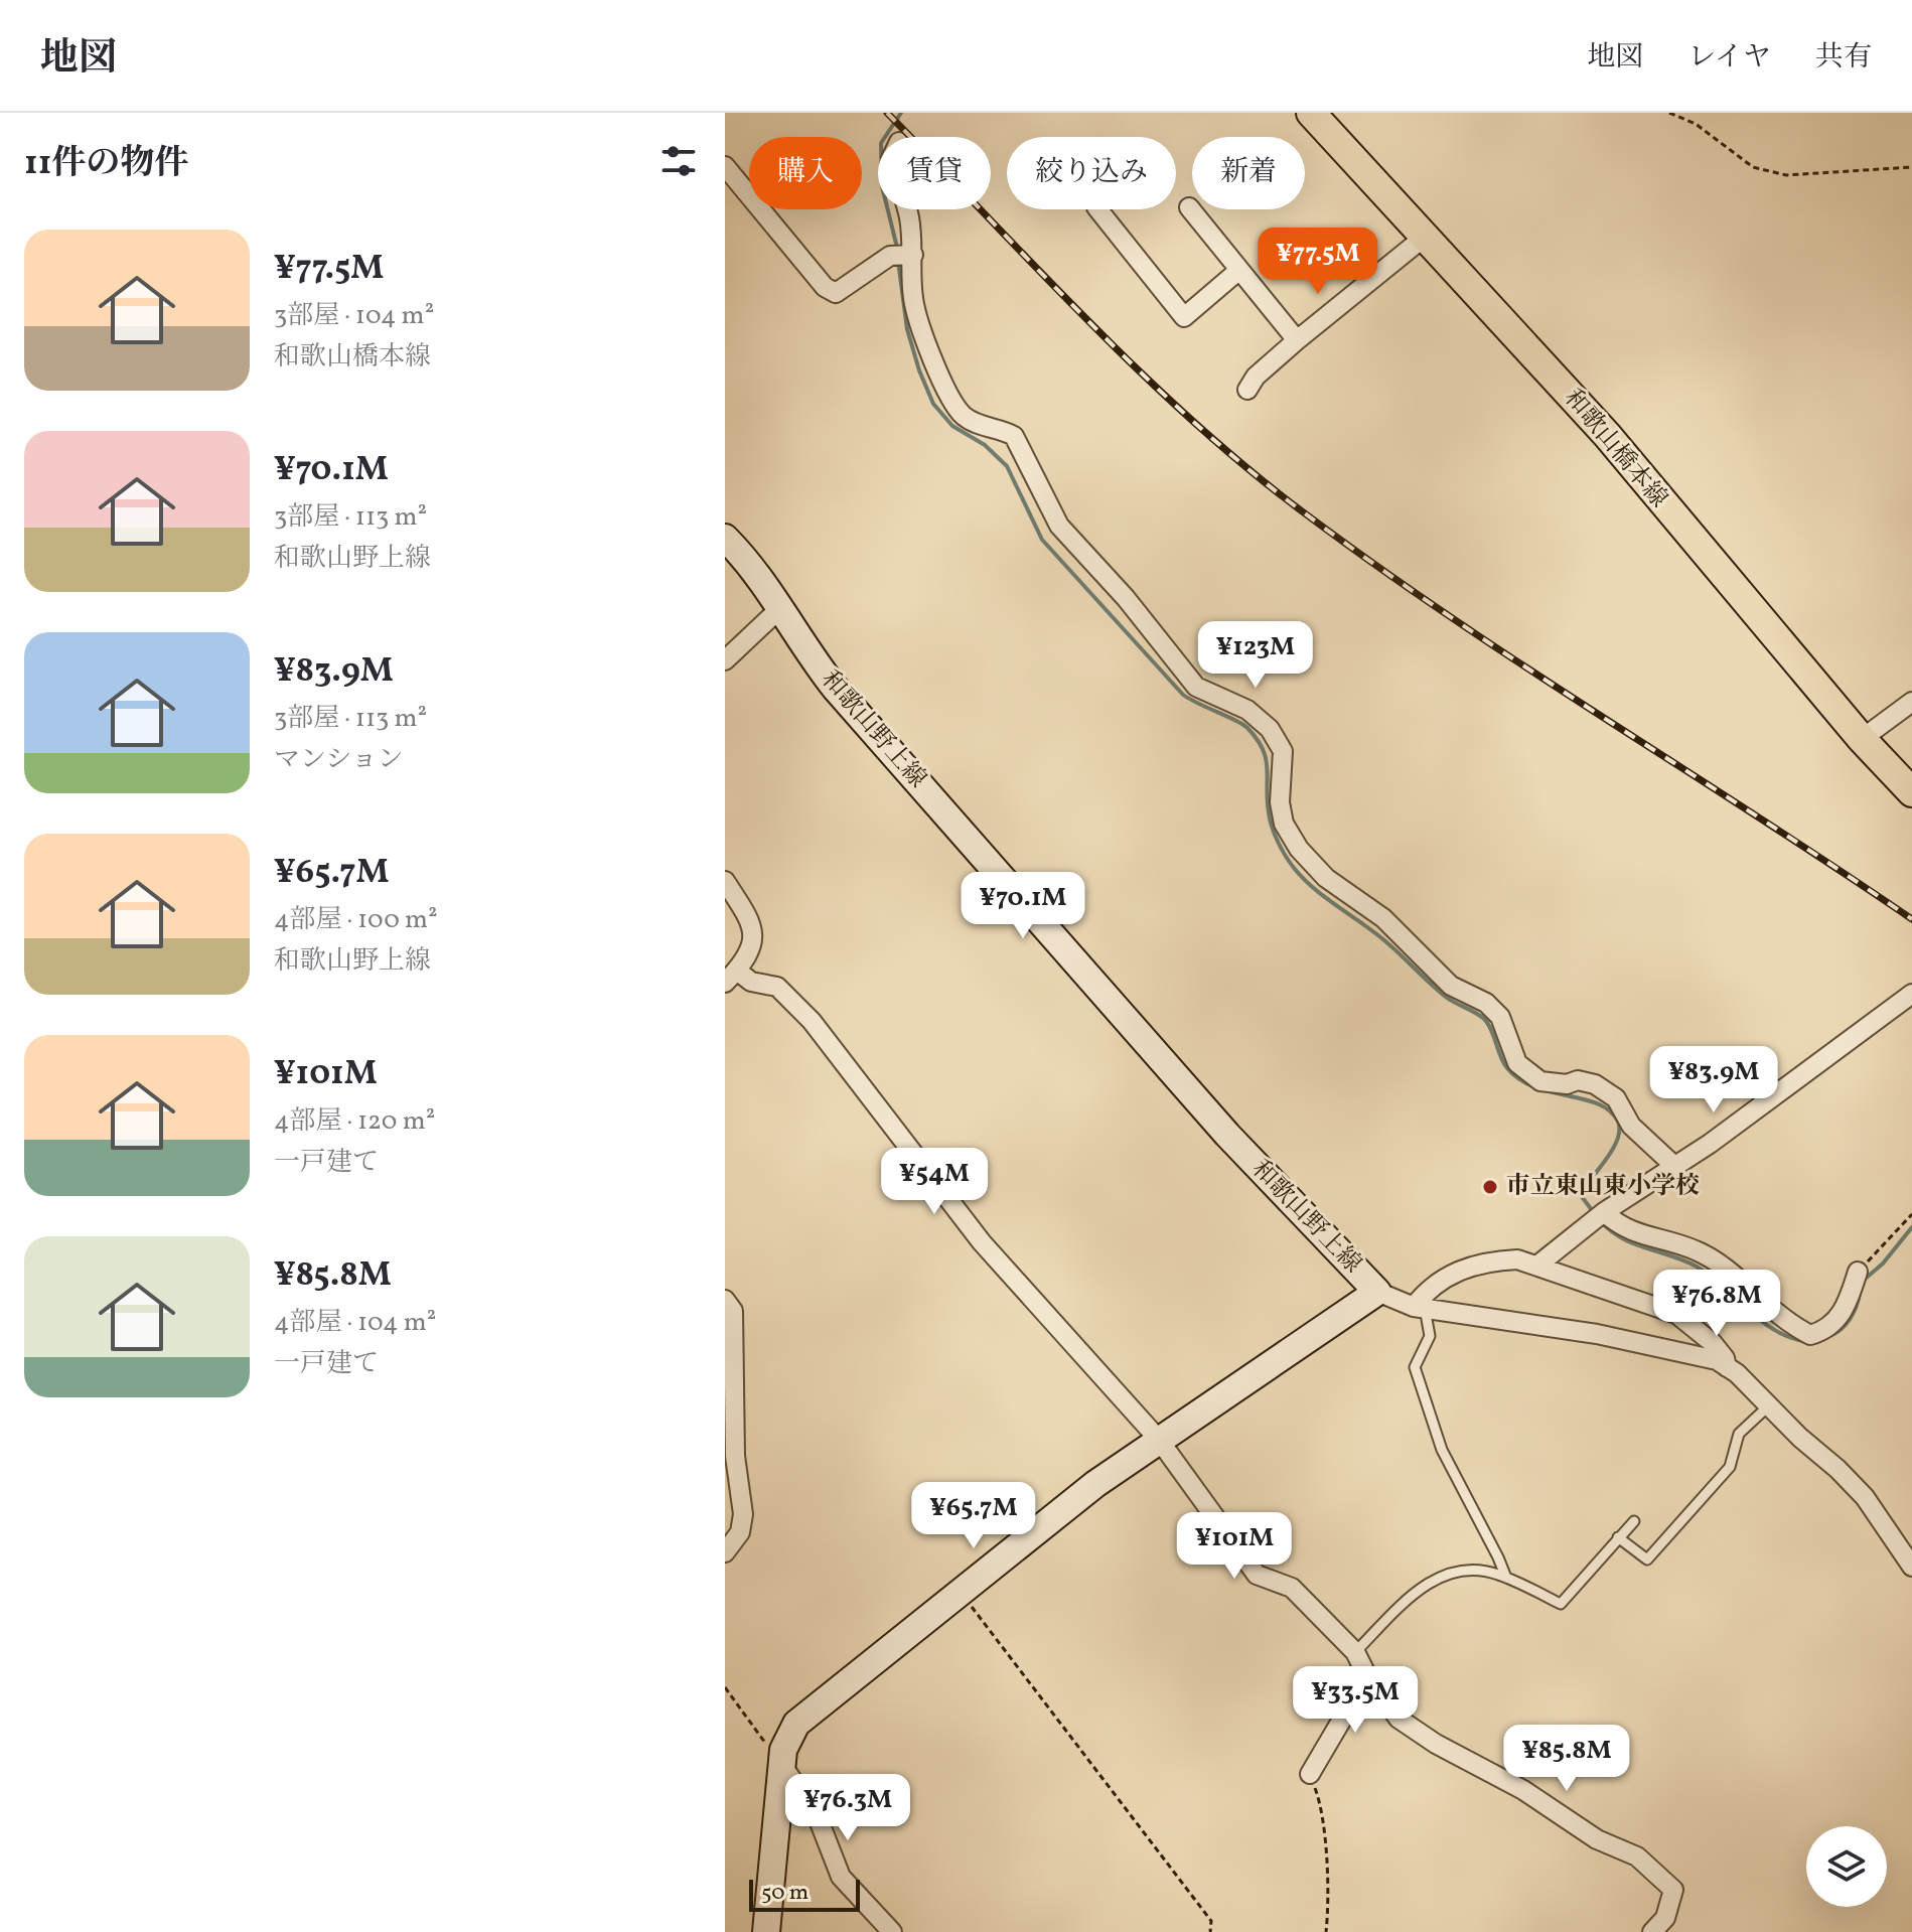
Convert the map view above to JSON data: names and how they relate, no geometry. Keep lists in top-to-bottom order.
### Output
{
  "streets": {
    "main road": ["和歌山橋本線", "和歌山野上線"]
  },
  "places": ["市立東山東小学校"],
  "scale_bar": "50 m",
  "page": {
    "header": "地図",
    "nav": ["地図", "レイヤ", "共有"],
    "heading": "11件の物件",
    "chip": [
      "購入",
      "賃貸",
      "絞り込み",
      "新着"
    ],
    "list": [
      {
        "name": "¥77.5M",
        "note": "3部屋 · 104 m² · 和歌山橋本線"
      },
      {
        "name": "¥70.1M",
        "note": "3部屋 · 113 m² · 和歌山野上線"
      },
      {
        "name": "¥83.9M",
        "note": "3部屋 · 113 m² · マンション"
      },
      {
        "name": "¥65.7M",
        "note": "4部屋 · 100 m² · 和歌山野上線"
      },
      {
        "name": "¥101M",
        "note": "4部屋 · 120 m² · 一戸建て"
      },
      {
        "name": "¥85.8M",
        "note": "4部屋 · 104 m² · 一戸建て"
      }
    ],
    "price": [
      "¥77.5M",
      "¥123M",
      "¥70.1M",
      "¥83.9M",
      "¥54M",
      "¥76.8M",
      "¥65.7M",
      "¥101M",
      "¥33.5M",
      "¥85.8M",
      "¥76.3M"
    ],
    "scale": "50 m"
  }
}
